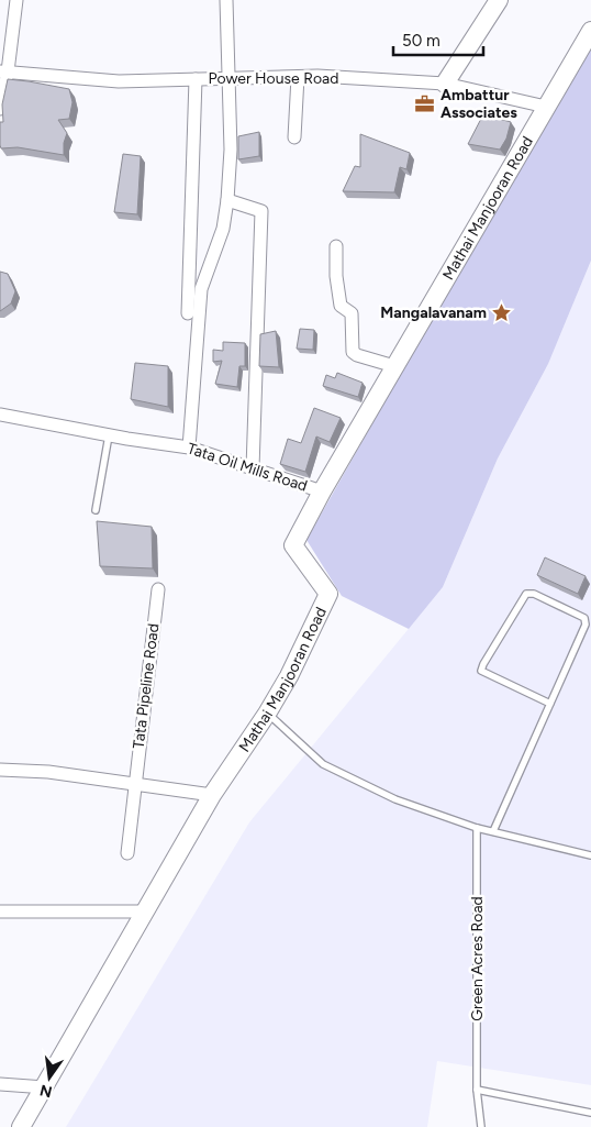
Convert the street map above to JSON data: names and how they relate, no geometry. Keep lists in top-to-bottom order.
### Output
{
  "streets": {
    "street": [
      "Power House Road",
      "Mathai Manjooran Road",
      "Tata Oil Mills Road",
      "Tata Pipeline Road"
    ],
    "lane": ["Green Acres Road"]
  },
  "crossings": [
    ["Power House Road", "Mathai Manjooran Road"],
    ["Mathai Manjooran Road", "Tata Oil Mills Road"]
  ],
  "places": {
    "office": ["Ambattur Associates"],
    "place": ["Mangalavanam"]
  },
  "scale_bar": "50 m",
  "north": "bottom"
}
